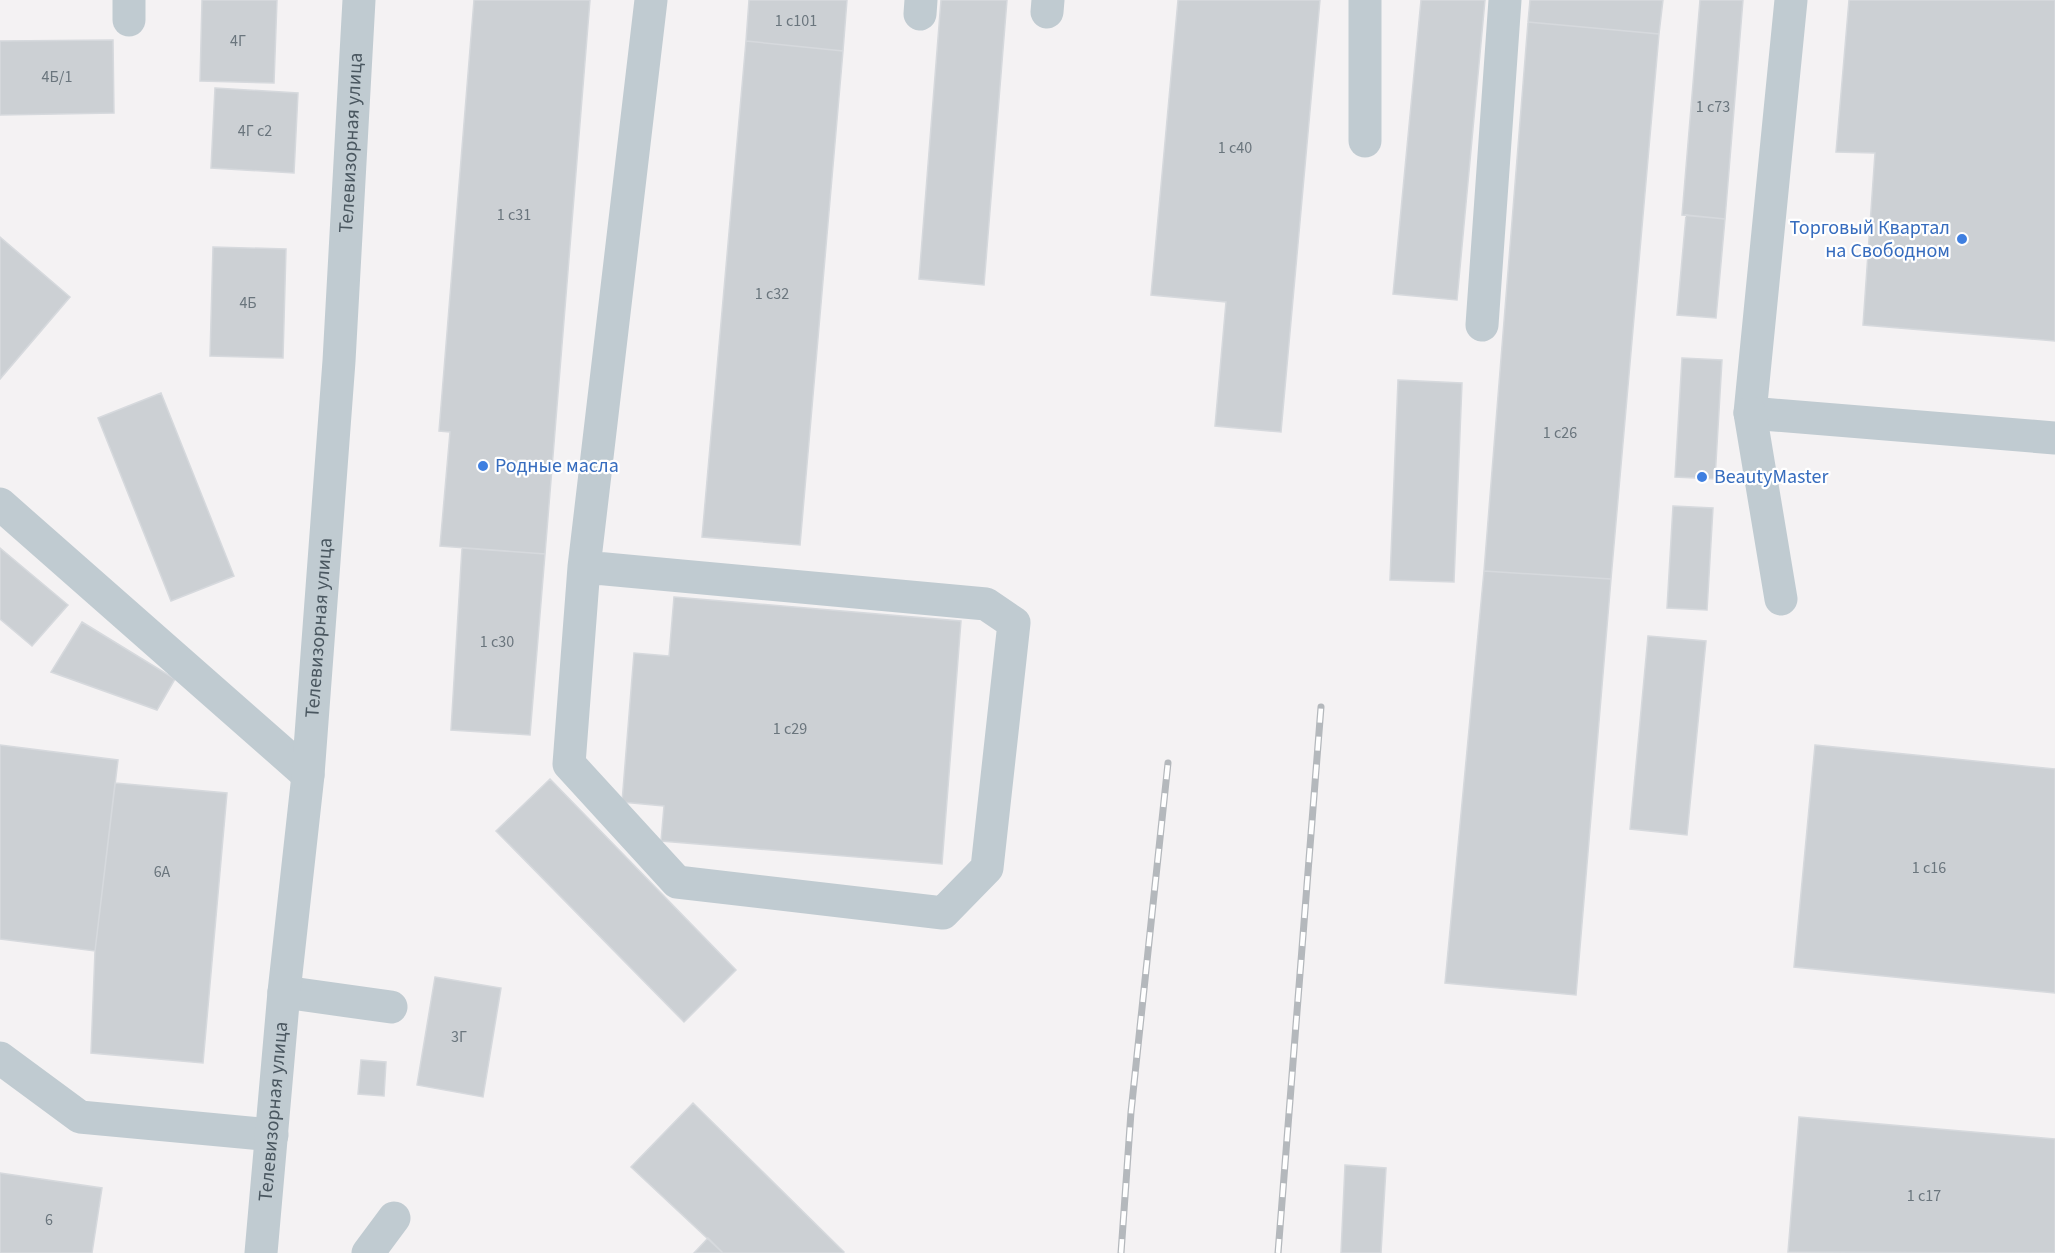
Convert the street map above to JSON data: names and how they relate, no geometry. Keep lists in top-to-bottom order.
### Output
{
  "streets": {
    "street": ["Телевизорная улица"]
  },
  "places": ["Торговый Квартал на Свободном", "Родные масла", "BeautyMaster"],
  "house_numbers": [
    "1 с101",
    "4Г",
    "4Б/1",
    "1 с73",
    "4Г с2",
    "1 с40",
    "1 с31",
    "1 с32",
    "4Б",
    "1 с26",
    "1 с30",
    "1 с29",
    "1 с16",
    "6А",
    "3Г",
    "1 с17",
    "6"
  ]
}
